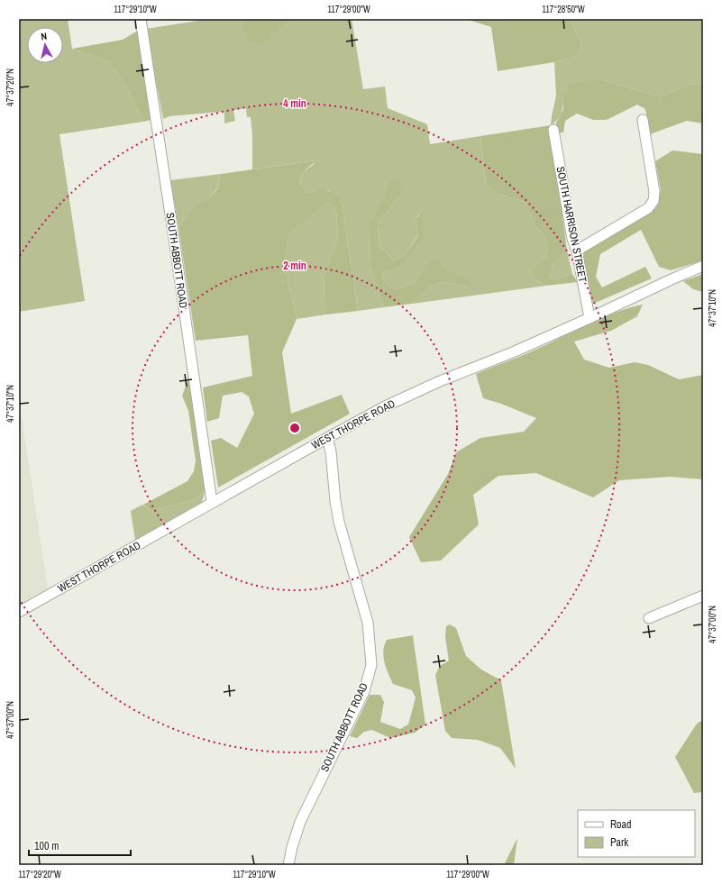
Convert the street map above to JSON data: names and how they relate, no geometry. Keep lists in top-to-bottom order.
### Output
{
  "streets": {
    "street": ["SOUTH HARRISON STREET", "SOUTH ABBOTT ROAD", "WEST THORPE ROAD"]
  },
  "crossings": [
    ["SOUTH HARRISON STREET", "WEST THORPE ROAD"],
    ["SOUTH ABBOTT ROAD", "WEST THORPE ROAD"]
  ],
  "legend": ["Road", "Park"],
  "scale_bar": "100 m",
  "north": "top",
  "coordinates": [
    "117°29'10\"W",
    "117°29'00\"W",
    "117°28'50\"W",
    "47°37'20\"N",
    "47°37'10\"N",
    "47°37'00\"N",
    "117°29'20\"W"
  ],
  "rings": ["4 min", "2 min"]
}
